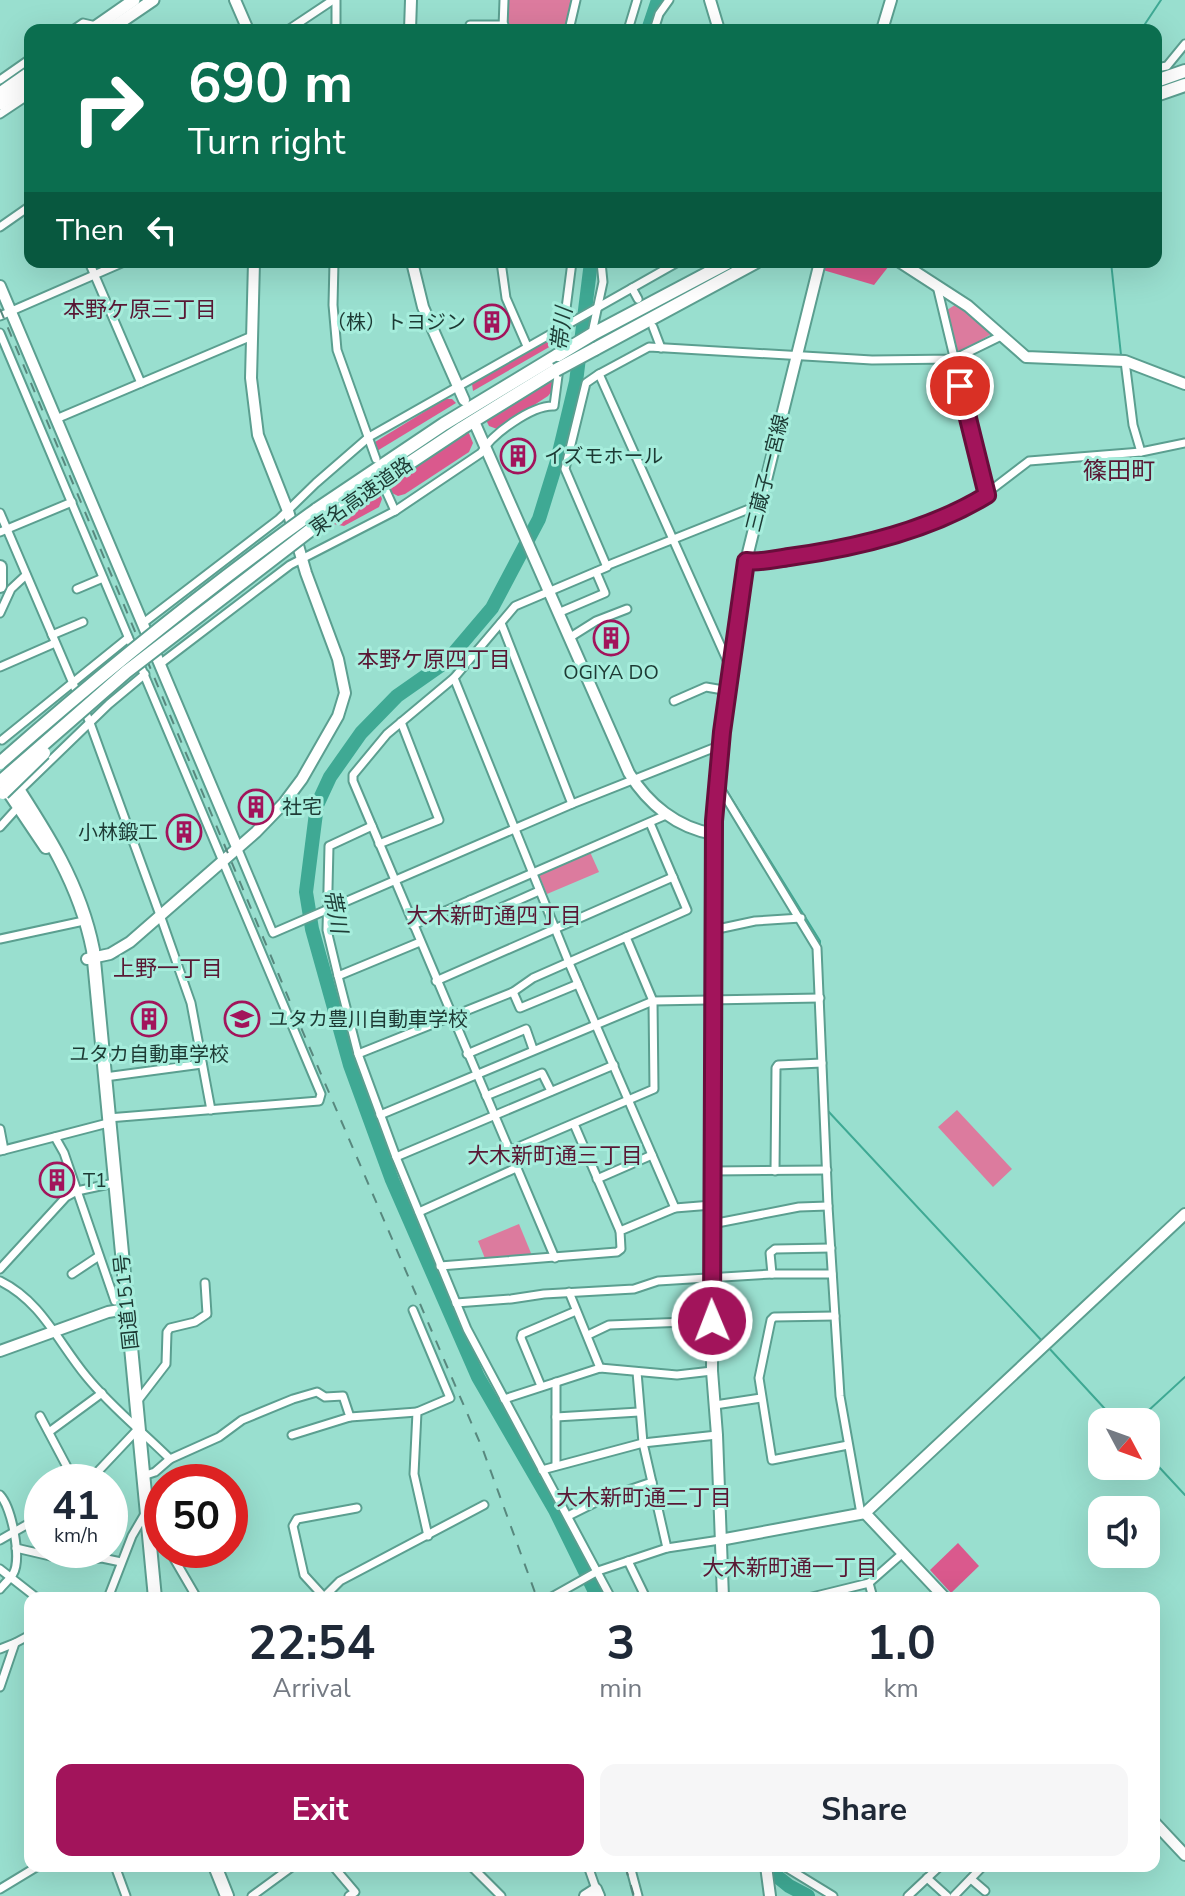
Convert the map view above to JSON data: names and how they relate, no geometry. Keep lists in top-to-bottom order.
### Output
{
  "streets": {
    "highway": ["東名高速道路", "国道151号"],
    "street": ["三蔵子一宮線"]
  },
  "crossings": [
    ["東名高速道路", "国道151号"]
  ],
  "districts": [
    "本野ケ原三丁目",
    "篠田町",
    "本野ケ原四丁目",
    "大木新町通四丁目",
    "上野一丁目",
    "大木新町通三丁目",
    "大木新町通二丁目",
    "大木新町通一丁目"
  ],
  "water": ["帯川"],
  "places": {
    "building": [
      "（株）トヨジン",
      "イズモホール",
      "OGIYA DO",
      "社宅",
      "小林鍛工",
      "ユタカ自動車学校",
      "T1"
    ],
    "school or university": ["ユタカ豊川自動車学校"]
  },
  "north": "bottom right",
  "page": {
    "turn": ["690 m", "Turn right"],
    "then": "Then",
    "speed": "41 km/h",
    "limit": "50",
    "eta": [
      "22:54",
      "Arrival",
      "3",
      "min",
      "1.0",
      "km"
    ],
    "buttons": ["Exit", "Share"]
  }
}
